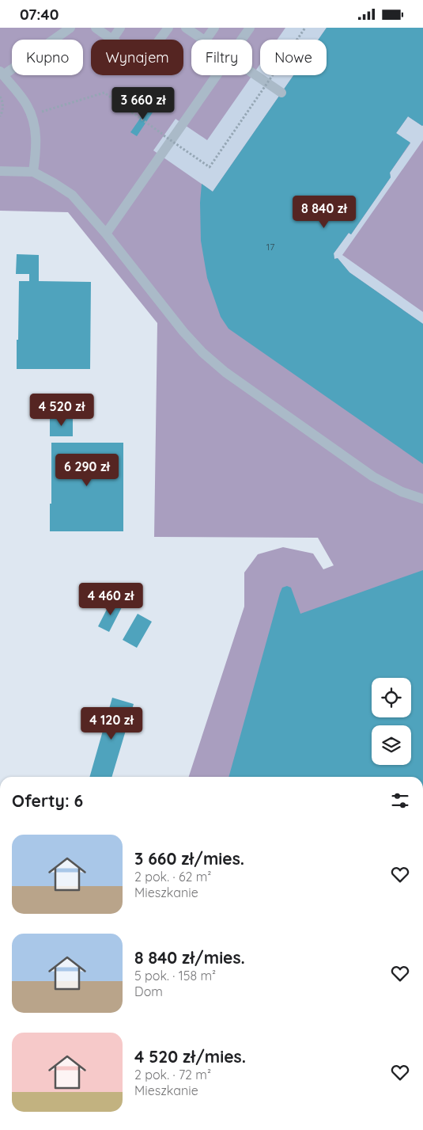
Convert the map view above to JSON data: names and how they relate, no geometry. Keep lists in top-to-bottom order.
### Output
{
  "house_numbers": ["17"],
  "page": {
    "status": "07:40",
    "chip": [
      "Kupno",
      "Wynajem",
      "Filtry",
      "Nowe"
    ],
    "price": [
      "3 660 zł",
      "8 840 zł",
      "4 520 zł",
      "6 290 zł",
      "4 460 zł",
      "4 120 zł"
    ],
    "heading": "Oferty: 6",
    "list": [
      {
        "name": "3 660 zł/mies.",
        "note": "2 pok. · 62 m² · Mieszkanie"
      },
      {
        "name": "8 840 zł/mies.",
        "note": "5 pok. · 158 m² · Dom"
      },
      {
        "name": "4 520 zł/mies.",
        "note": "2 pok. · 72 m² · Mieszkanie"
      }
    ]
  }
}
